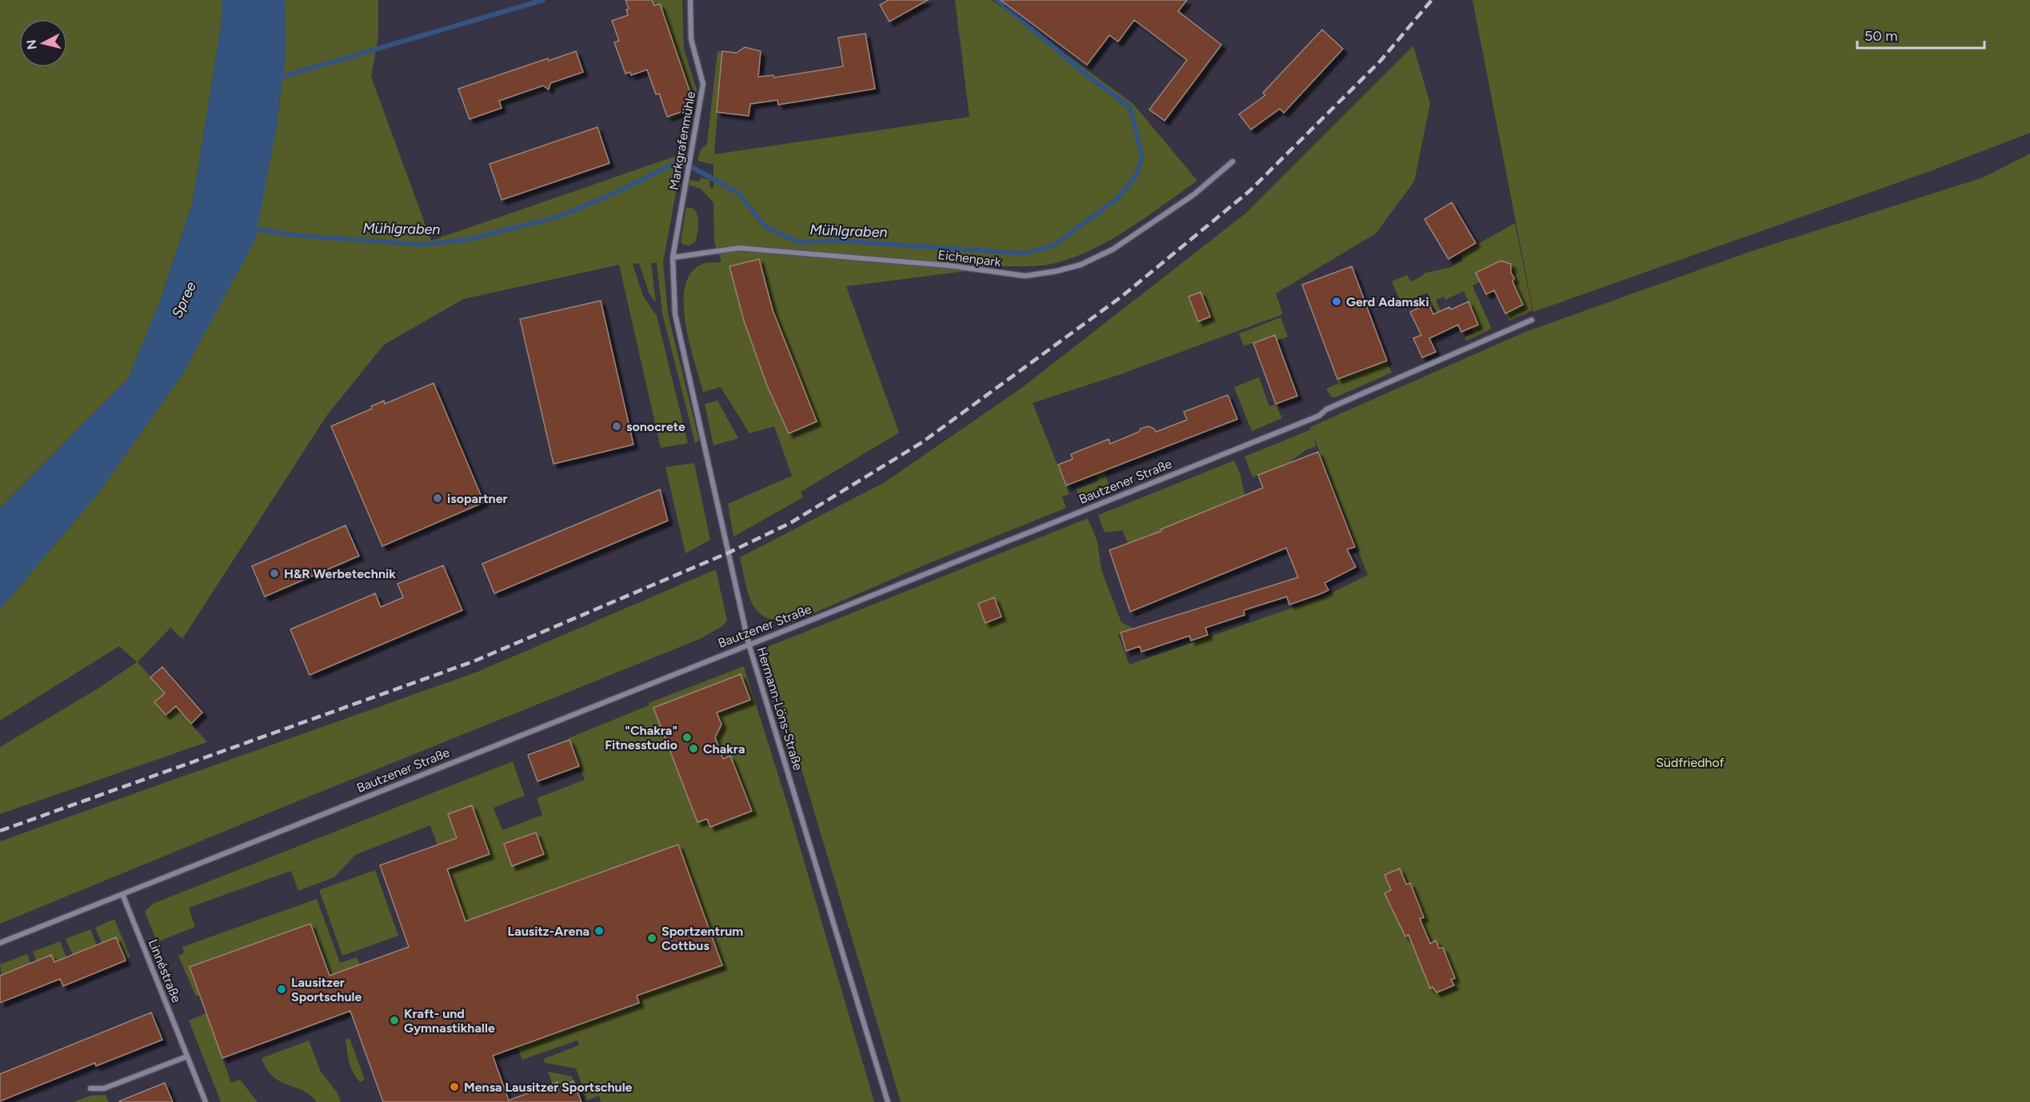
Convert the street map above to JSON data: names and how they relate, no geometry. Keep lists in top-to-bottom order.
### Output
{
  "streets": {
    "street": [
      "Markgrafenmühle",
      "Eichenpark",
      "Bautzener Straße",
      "Hermann-Löns-Straße",
      "Linnéstraße"
    ]
  },
  "crossings": [
    ["Markgrafenmühle", "Eichenpark"],
    ["Markgrafenmühle", "Hermann-Löns-Straße"],
    ["Eichenpark", "Hermann-Löns-Straße"],
    ["Bautzener Straße", "Hermann-Löns-Straße"],
    ["Bautzener Straße", "Linnéstraße"]
  ],
  "water": ["Mühlgraben", "Spree"],
  "parks": ["Südfriedhof"],
  "places": [
    "Gerd Adamski",
    "sonocrete",
    "isopartner",
    "H&R Werbetechnik",
    "\"Chakra\" Fitnesstudio",
    "Chakra",
    "Lausitz-Arena",
    "Sportzentrum Cottbus",
    "Lausitzer Sportschule",
    "Kraft- und Gymnastikhalle",
    "Mensa Lausitzer Sportschule"
  ],
  "scale_bar": "50 m",
  "north": "left"
}
